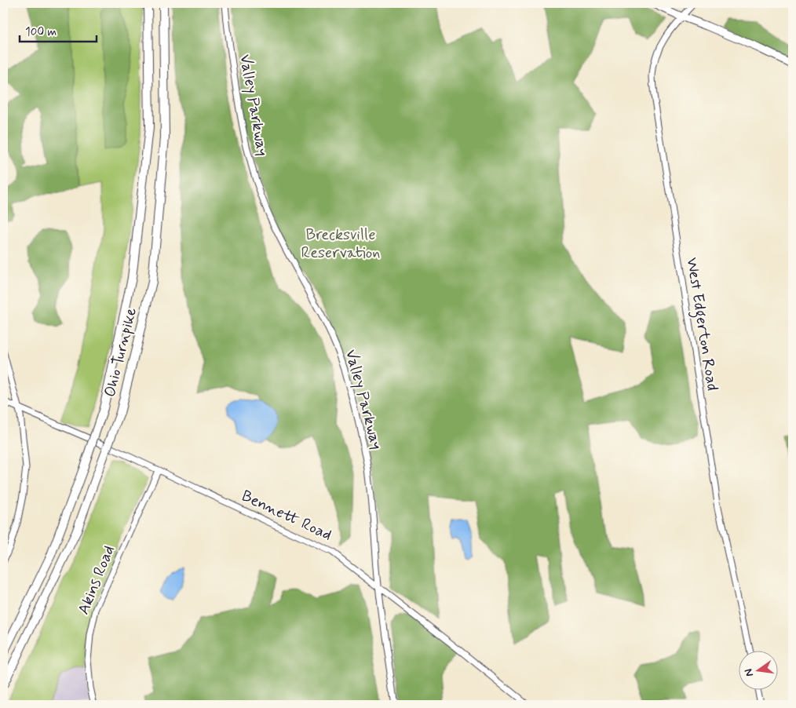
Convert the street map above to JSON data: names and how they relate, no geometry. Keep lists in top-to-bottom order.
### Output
{
  "streets": {
    "highway": ["Ohio Turnpike"],
    "street": [
      "Valley Parkway",
      "West Edgerton Road",
      "Bennett Road",
      "Akins Road"
    ]
  },
  "crossings": [
    ["Valley Parkway", "Bennett Road"],
    ["Bennett Road", "Akins Road"]
  ],
  "parks": ["Brecksville Reservation"],
  "scale_bar": "100 m",
  "north": "left"
}
